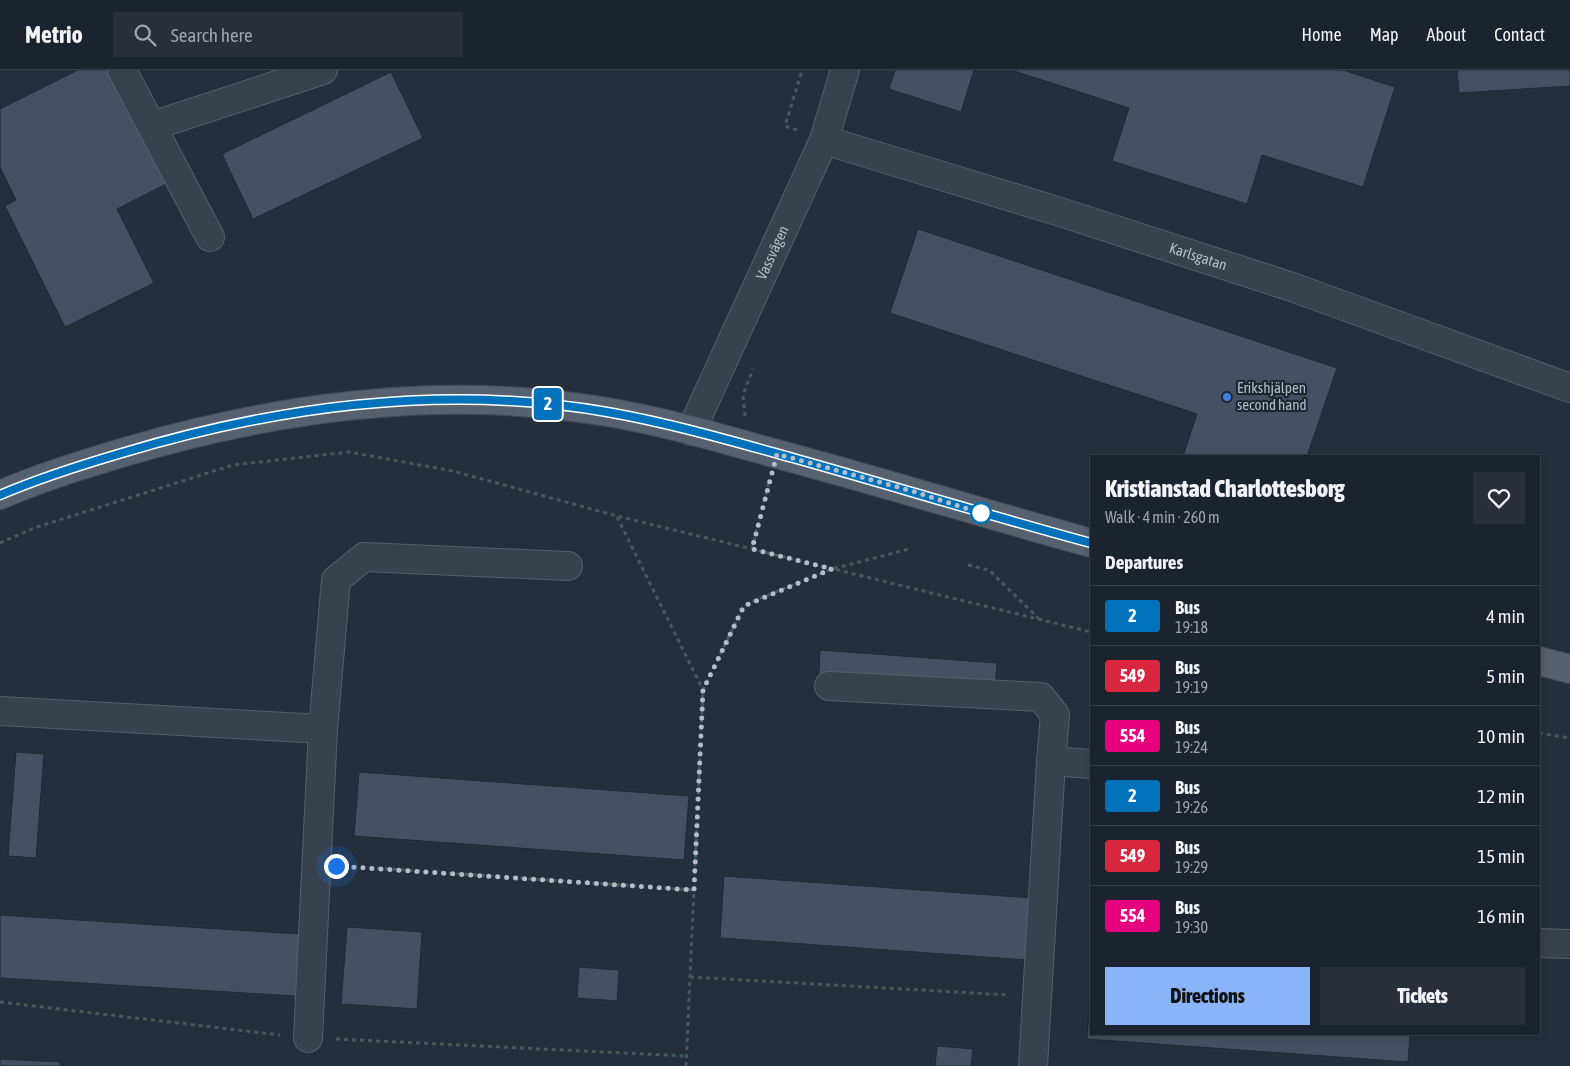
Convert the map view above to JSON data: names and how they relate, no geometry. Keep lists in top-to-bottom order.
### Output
{
  "streets": {
    "street": ["Vassvägen", "Karlsgatan"]
  },
  "crossings": [
    ["Vassvägen", "Karlsgatan"]
  ],
  "places": ["Erikshjälpen second hand"],
  "lines": ["bus line 2"],
  "page": {
    "header": "Metrio",
    "search": "Search here",
    "nav": [
      "Home",
      "Map",
      "About",
      "Contact"
    ],
    "on_map": "2",
    "heading": [
      ["Kristianstad Charlottesborg", "Walk · 4 min · 260 m"],
      "Departures"
    ],
    "list": [
      {
        "mark": "2",
        "name": "Bus",
        "note": "19:18",
        "value": "4 min"
      },
      {
        "mark": "549",
        "name": "Bus",
        "note": "19:19",
        "value": "5 min"
      },
      {
        "mark": "554",
        "name": "Bus",
        "note": "19:24",
        "value": "10 min"
      },
      {
        "mark": "2",
        "name": "Bus",
        "note": "19:26",
        "value": "12 min"
      },
      {
        "mark": "549",
        "name": "Bus",
        "note": "19:29",
        "value": "15 min"
      },
      {
        "mark": "554",
        "name": "Bus",
        "note": "19:30",
        "value": "16 min"
      }
    ],
    "buttons": ["Directions", "Tickets"]
  }
}
